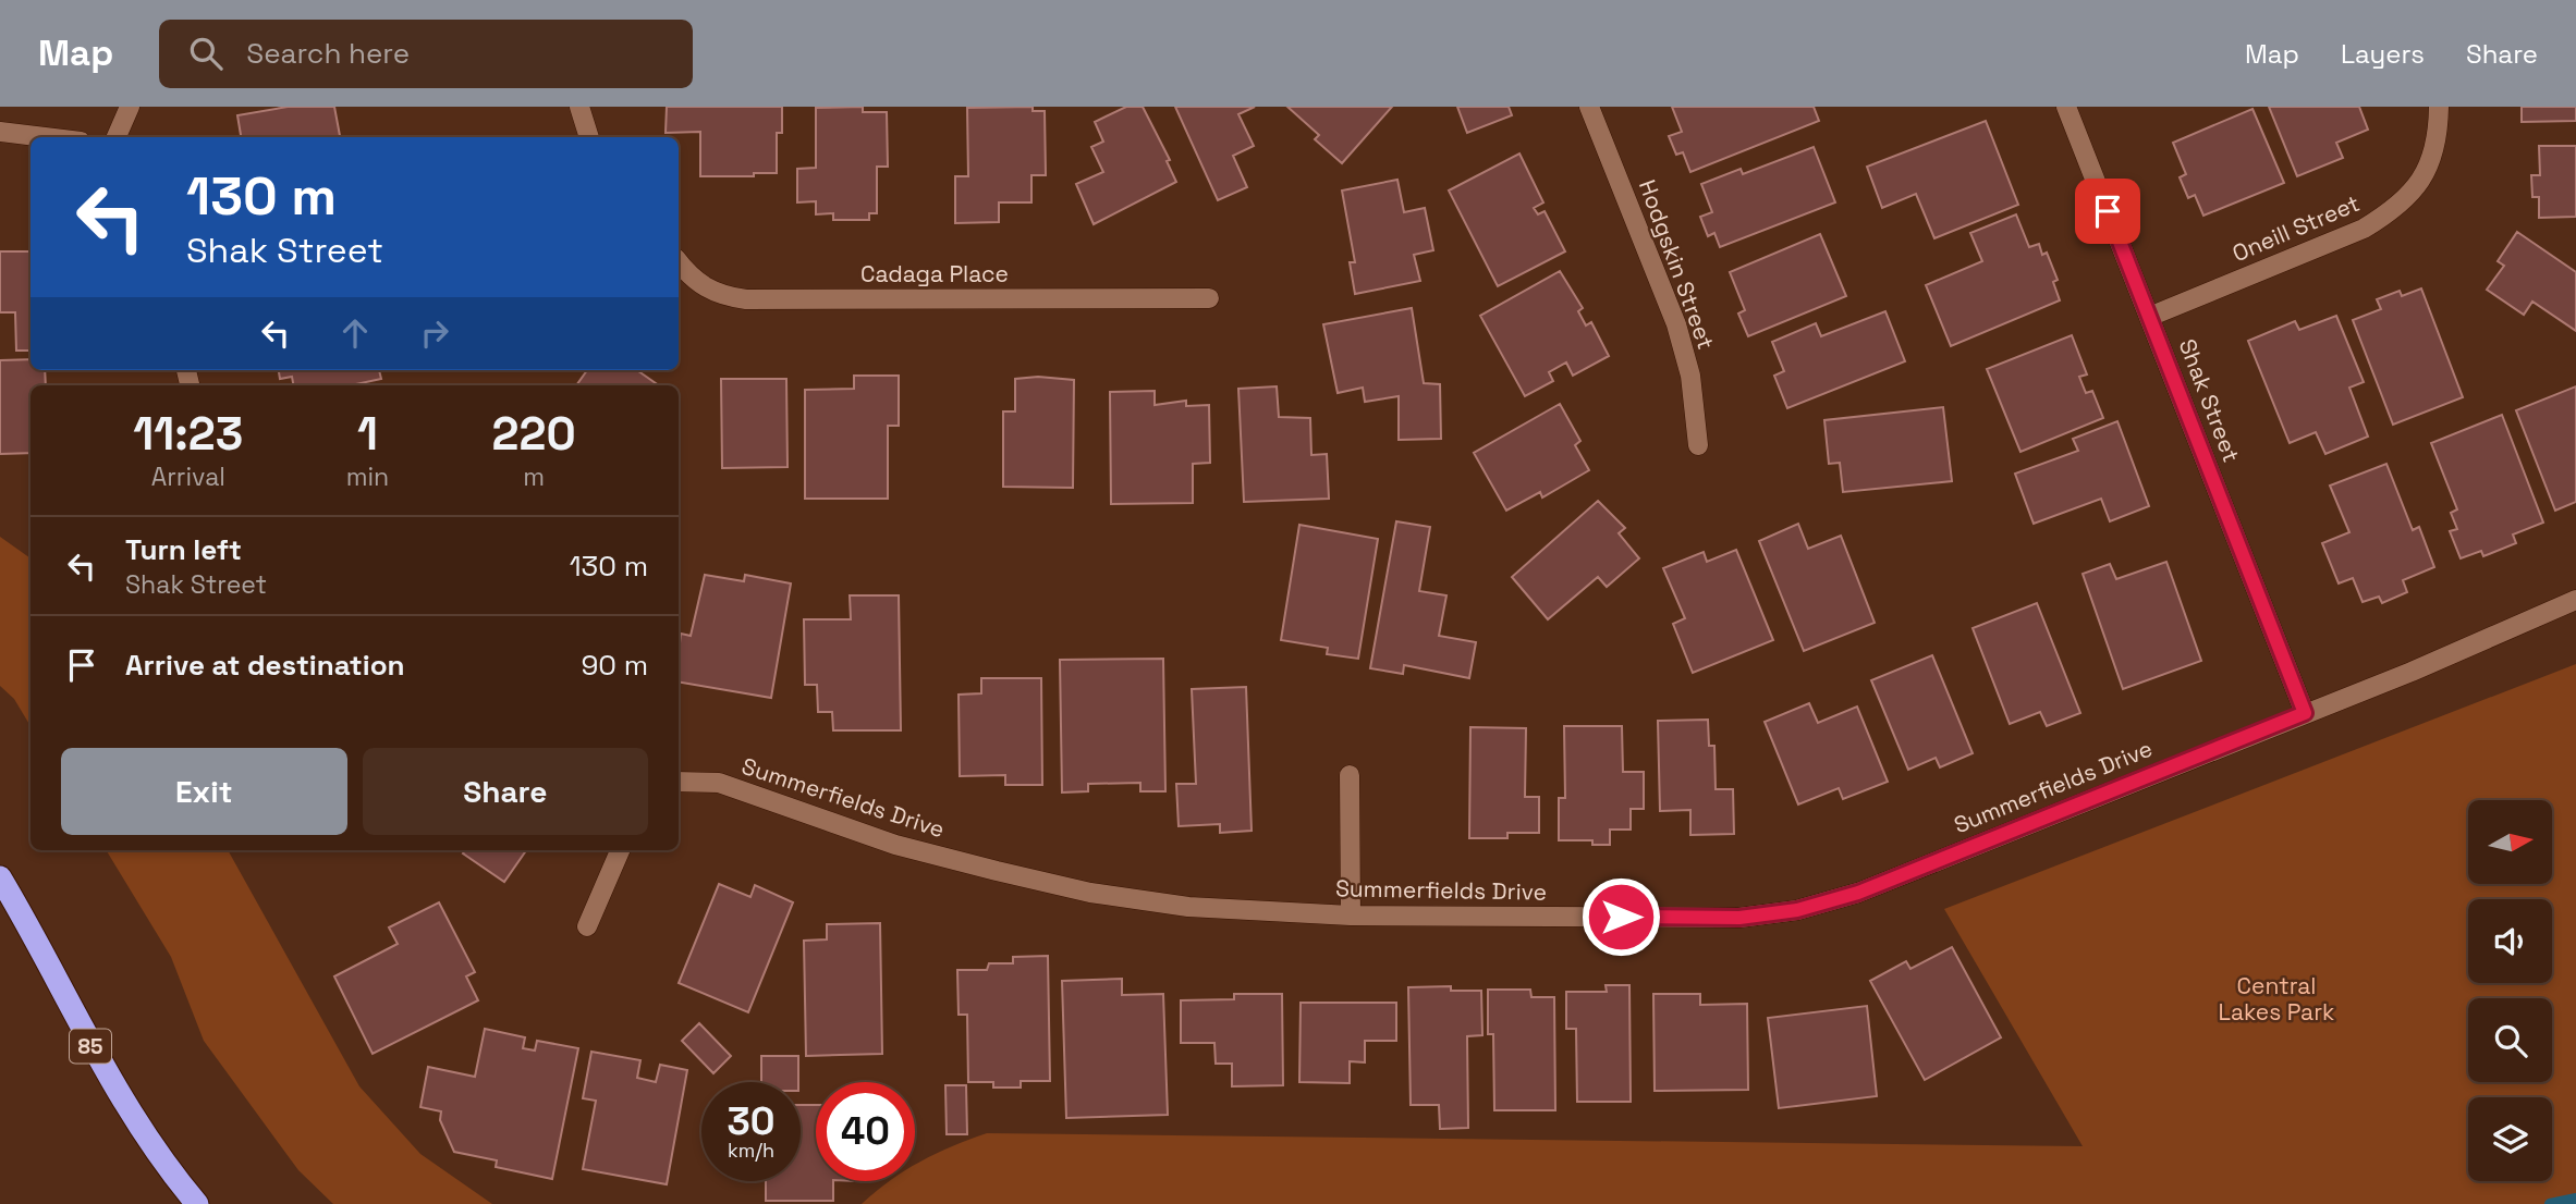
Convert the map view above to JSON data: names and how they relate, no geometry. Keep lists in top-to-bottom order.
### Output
{
  "streets": {
    "highway": ["85"],
    "street": [
      "Oneill Street",
      "Hodgskin Street",
      "Cadaga Place",
      "Shak Street",
      "Summerfields Drive"
    ]
  },
  "crossings": [
    ["Oneill Street", "Shak Street"],
    ["Shak Street", "Summerfields Drive"]
  ],
  "parks": ["Central Lakes Park"],
  "north": "right",
  "page": {
    "header": "Map",
    "search": "Search here",
    "nav": ["Map", "Layers", "Share"],
    "turn": ["130 m", "Shak Street"],
    "eta": [
      "11:23",
      "Arrival",
      "1",
      "min",
      "220",
      "m"
    ],
    "list": [
      {
        "name": "Turn left",
        "note": "Shak Street",
        "value": "130 m"
      },
      {
        "name": "Arrive at destination",
        "value": "90 m"
      }
    ],
    "buttons": ["Exit", "Share"],
    "speed": "30 km/h",
    "limit": "40"
  }
}
